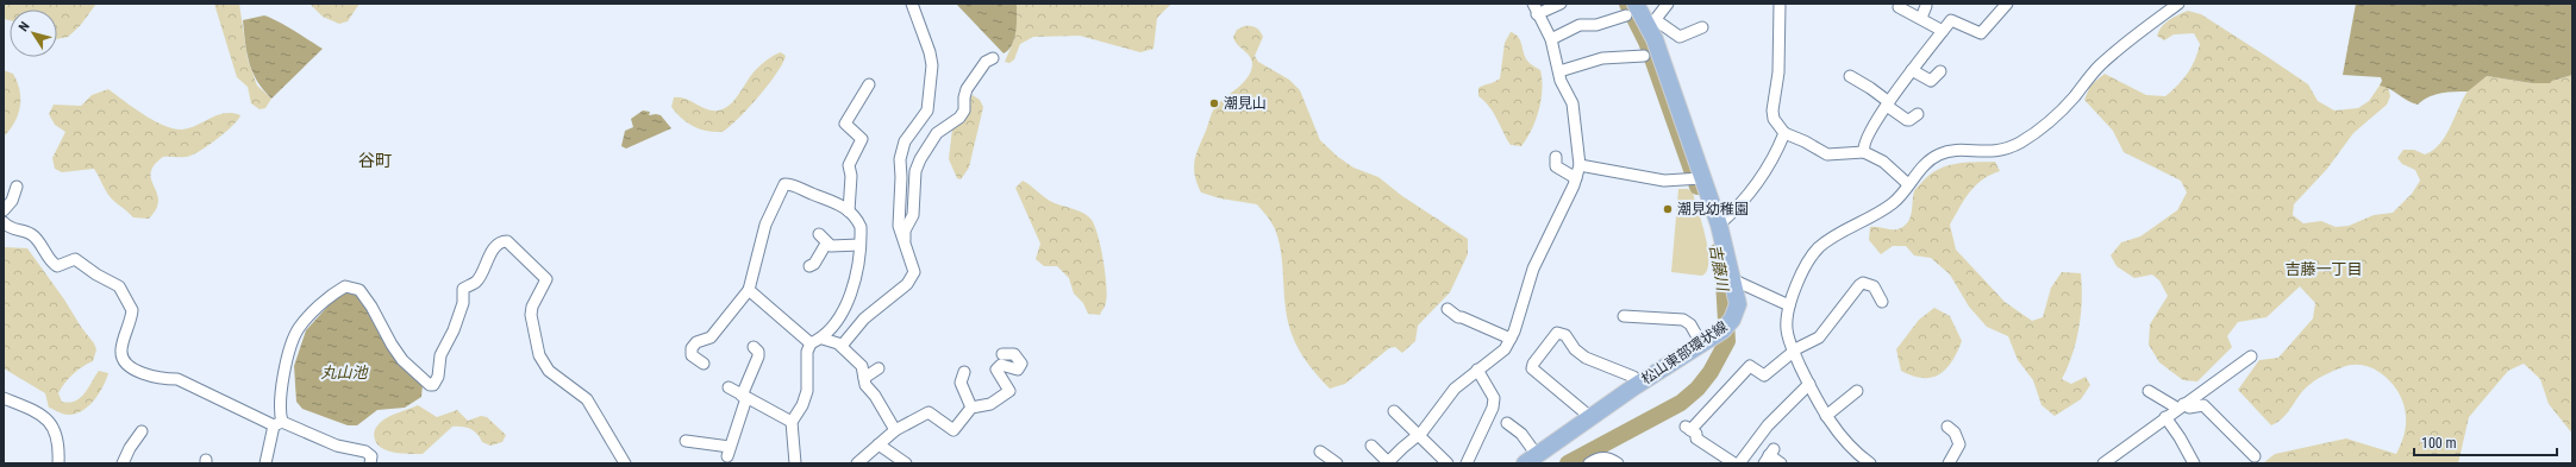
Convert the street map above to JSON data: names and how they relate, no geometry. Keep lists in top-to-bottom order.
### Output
{
  "streets": {
    "main road": ["松山東部環状線"]
  },
  "districts": ["谷町", "吉藤一丁目"],
  "water": ["吉藤川", "丸山池"],
  "places": ["潮見山", "潮見幼稚園"],
  "scale_bar": "100 m",
  "north": "top left"
}
